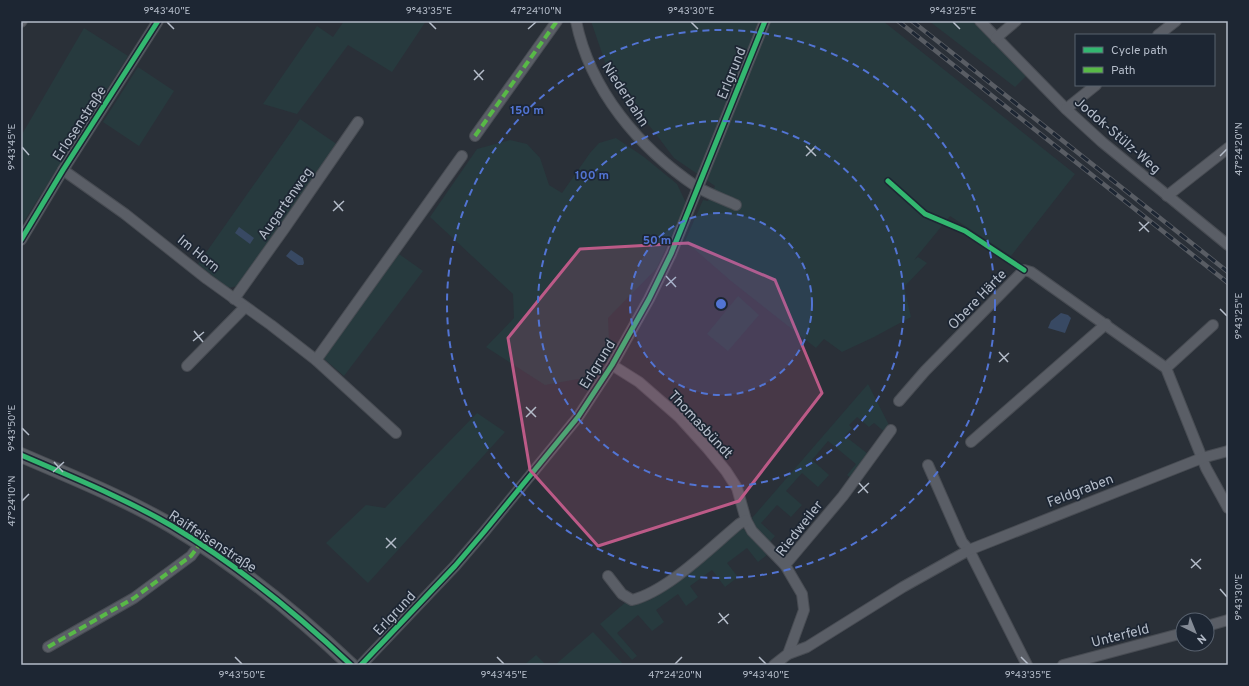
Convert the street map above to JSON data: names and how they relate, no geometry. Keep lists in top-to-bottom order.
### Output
{
  "streets": {
    "street": [
      "Erlgrund",
      "Niederbahn",
      "Erlosenstraße",
      "Jodok-Stülz-Weg",
      "Augartenweg",
      "Im Horn",
      "Obere Härte",
      "Thomasbündt",
      "Feldgraben",
      "Riedweiler",
      "Raiffeisenstraße",
      "Unterfeld"
    ]
  },
  "crossings": [
    ["Erlgrund", "Niederbahn"],
    ["Erlgrund", "Thomasbündt"],
    ["Erlosenstraße", "Im Horn"],
    ["Augartenweg", "Im Horn"],
    ["Thomasbündt", "Riedweiler"],
    ["Feldgraben", "Riedweiler"]
  ],
  "legend": ["Cycle path", "Path"],
  "north": "bottom right",
  "coordinates": [
    "9°43'40\"E",
    "9°43'35\"E",
    "47°24'10\"N",
    "9°43'30\"E",
    "9°43'25\"E",
    "9°43'45\"E",
    "47°24'20\"N",
    "9°43'50\"E"
  ],
  "rings": ["150 m", "100 m", "50 m"]
}
